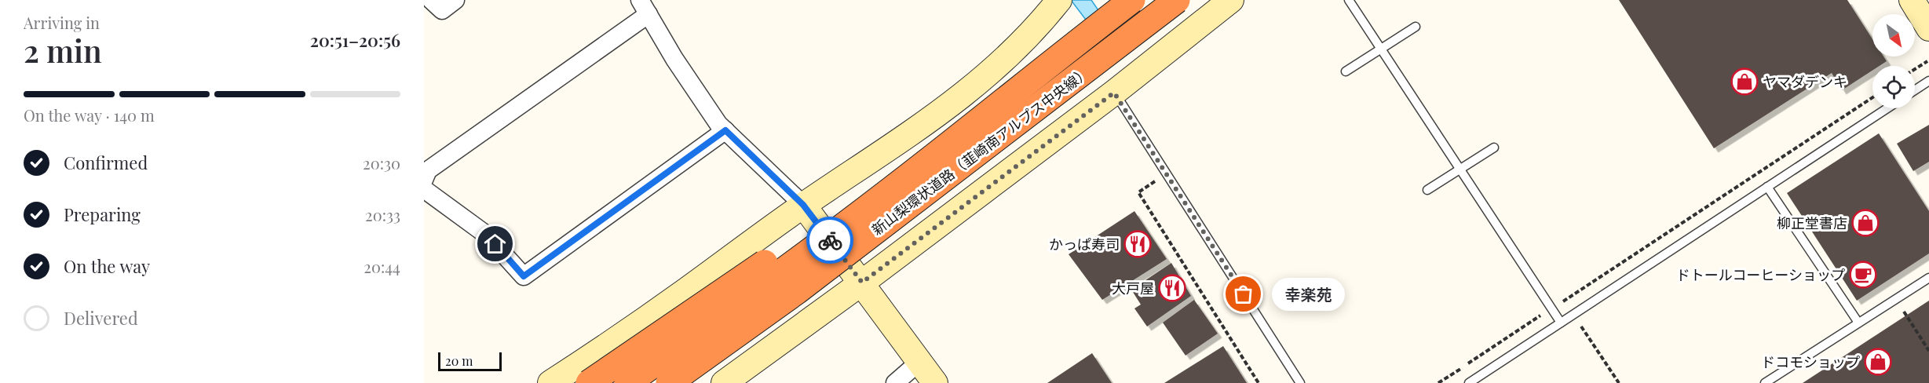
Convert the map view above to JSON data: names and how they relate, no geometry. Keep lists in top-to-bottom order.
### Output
{
  "streets": {
    "highway": ["新山梨環状道路（韮崎南アルプス中央線）"]
  },
  "places": {
    "shop": ["ヤマダデンキ", "柳正堂書店", "ドコモショップ"],
    "restaurant": ["かっぱ寿司", "大戸屋"],
    "cafe": ["ドトールコーヒーショップ"],
    "other": ["幸楽苑"]
  },
  "scale_bar": "20 m",
  "north": "bottom right",
  "page": {
    "heading": ["2 min", "Arriving in", "20:51–20:56"],
    "bar": "On the way · 140 m",
    "list": [
      ["Confirmed", "20:30"],
      ["Preparing", "20:33"],
      ["On the way", "20:44"],
      "Delivered"
    ],
    "bubble": "幸楽苑",
    "scale": "20 m"
  }
}
